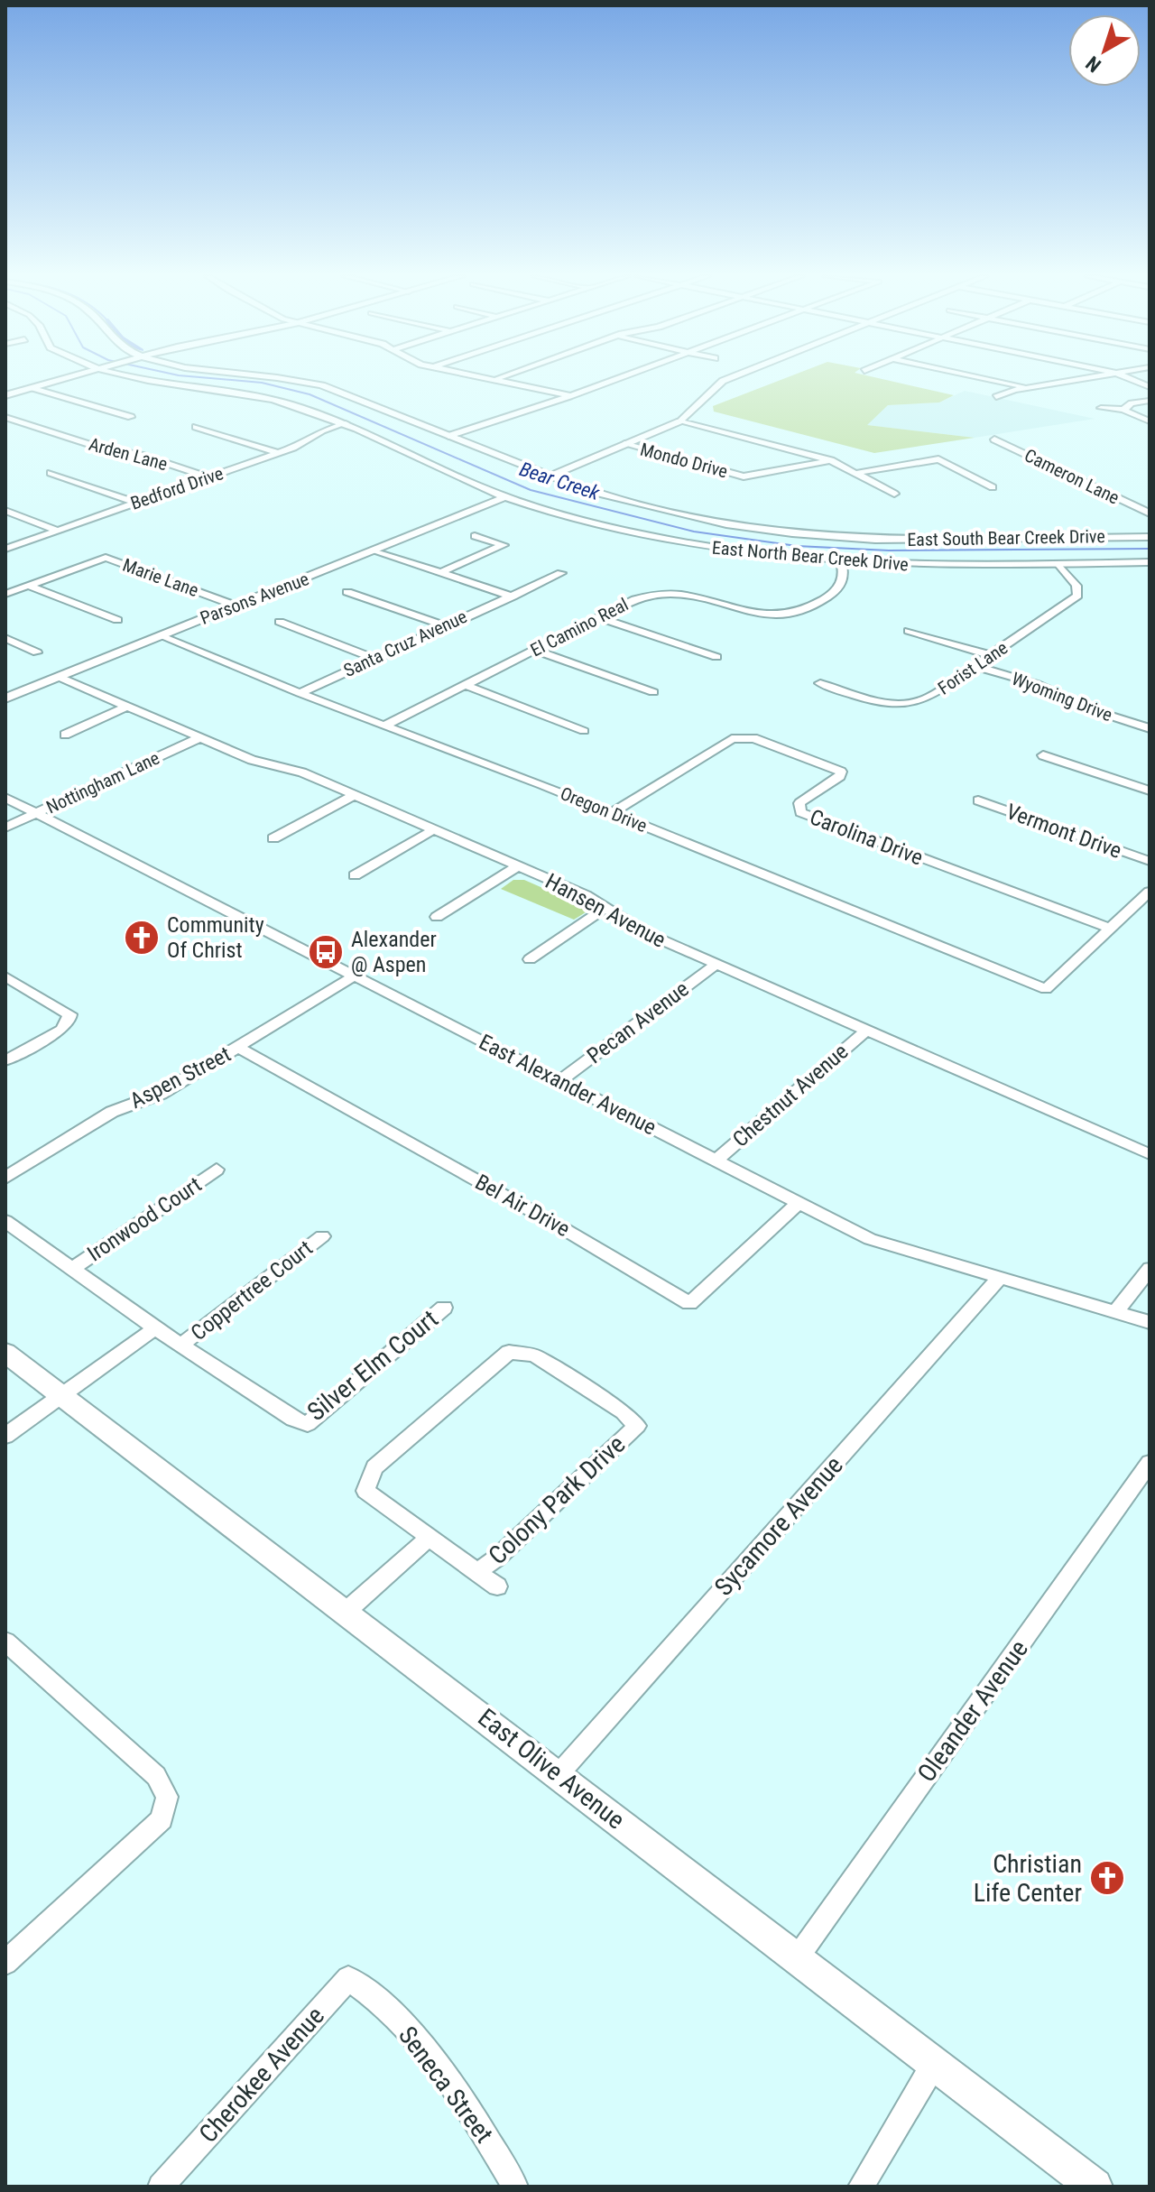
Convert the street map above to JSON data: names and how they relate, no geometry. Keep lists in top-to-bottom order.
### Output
{
  "streets": {
    "main road": ["East Olive Avenue"],
    "street": [
      "Arden Lane",
      "Mondo Drive",
      "Cameron Lane",
      "Bedford Drive",
      "East South Bear Creek Drive",
      "East North Bear Creek Drive",
      "Marie Lane",
      "Parsons Avenue",
      "El Camino Real",
      "Santa Cruz Avenue",
      "Forist Lane",
      "Wyoming Drive",
      "Nottingham Lane",
      "Oregon Drive",
      "Vermont Drive",
      "Carolina Drive",
      "Hansen Avenue",
      "Pecan Avenue",
      "Aspen Street",
      "East Alexander Avenue",
      "Chestnut Avenue",
      "Bel Air Drive",
      "Ironwood Court",
      "Coppertree Court",
      "Silver Elm Court",
      "Colony Park Drive",
      "Sycamore Avenue",
      "Oleander Avenue",
      "Cherokee Avenue",
      "Seneca Street"
    ]
  },
  "crossings": [
    ["Arden Lane", "Bedford Drive"],
    ["Bedford Drive", "East North Bear Creek Drive"],
    ["East North Bear Creek Drive", "Parsons Avenue"],
    ["East North Bear Creek Drive", "El Camino Real"],
    ["East North Bear Creek Drive", "Forist Lane"],
    ["Marie Lane", "Parsons Avenue"],
    ["Parsons Avenue", "Oregon Drive"],
    ["Parsons Avenue", "Hansen Avenue"],
    ["El Camino Real", "Oregon Drive"],
    ["Santa Cruz Avenue", "Oregon Drive"],
    ["Forist Lane", "Wyoming Drive"],
    ["Nottingham Lane", "Hansen Avenue"],
    ["Nottingham Lane", "East Alexander Avenue"],
    ["Oregon Drive", "Carolina Drive"],
    ["Hansen Avenue", "Pecan Avenue"],
    ["Hansen Avenue", "Chestnut Avenue"],
    ["Pecan Avenue", "East Alexander Avenue"],
    ["Aspen Street", "East Alexander Avenue"],
    ["Aspen Street", "Bel Air Drive"],
    ["East Alexander Avenue", "Chestnut Avenue"],
    ["East Alexander Avenue", "Bel Air Drive"],
    ["East Alexander Avenue", "Sycamore Avenue"],
    ["Coppertree Court", "Silver Elm Court"],
    ["Sycamore Avenue", "East Olive Avenue"],
    ["Oleander Avenue", "East Olive Avenue"],
    ["Cherokee Avenue", "Seneca Street"]
  ],
  "water": ["Bear Creek"],
  "places": {
    "church": ["Community Of Christ", "Christian Life Center"],
    "bus stop": ["Alexander @ Aspen"]
  },
  "north": "bottom left"
}
